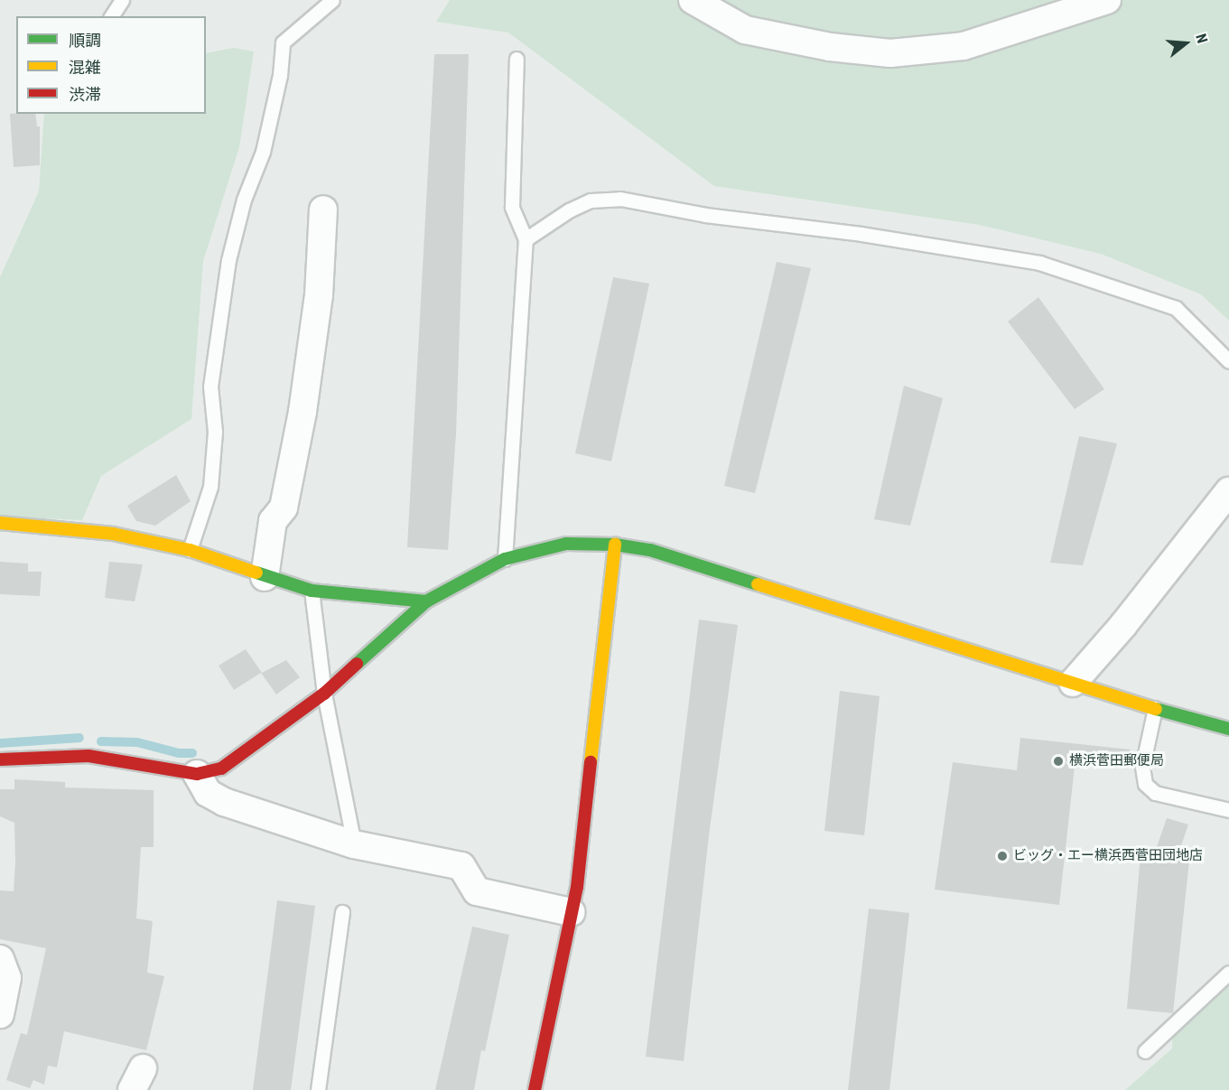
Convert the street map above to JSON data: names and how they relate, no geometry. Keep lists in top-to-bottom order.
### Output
{
  "places": ["横浜菅田郵便局", "ビッグ・エー横浜西菅田団地店"],
  "legend": ["順調", "混雑", "渋滞"],
  "north": "right"
}
